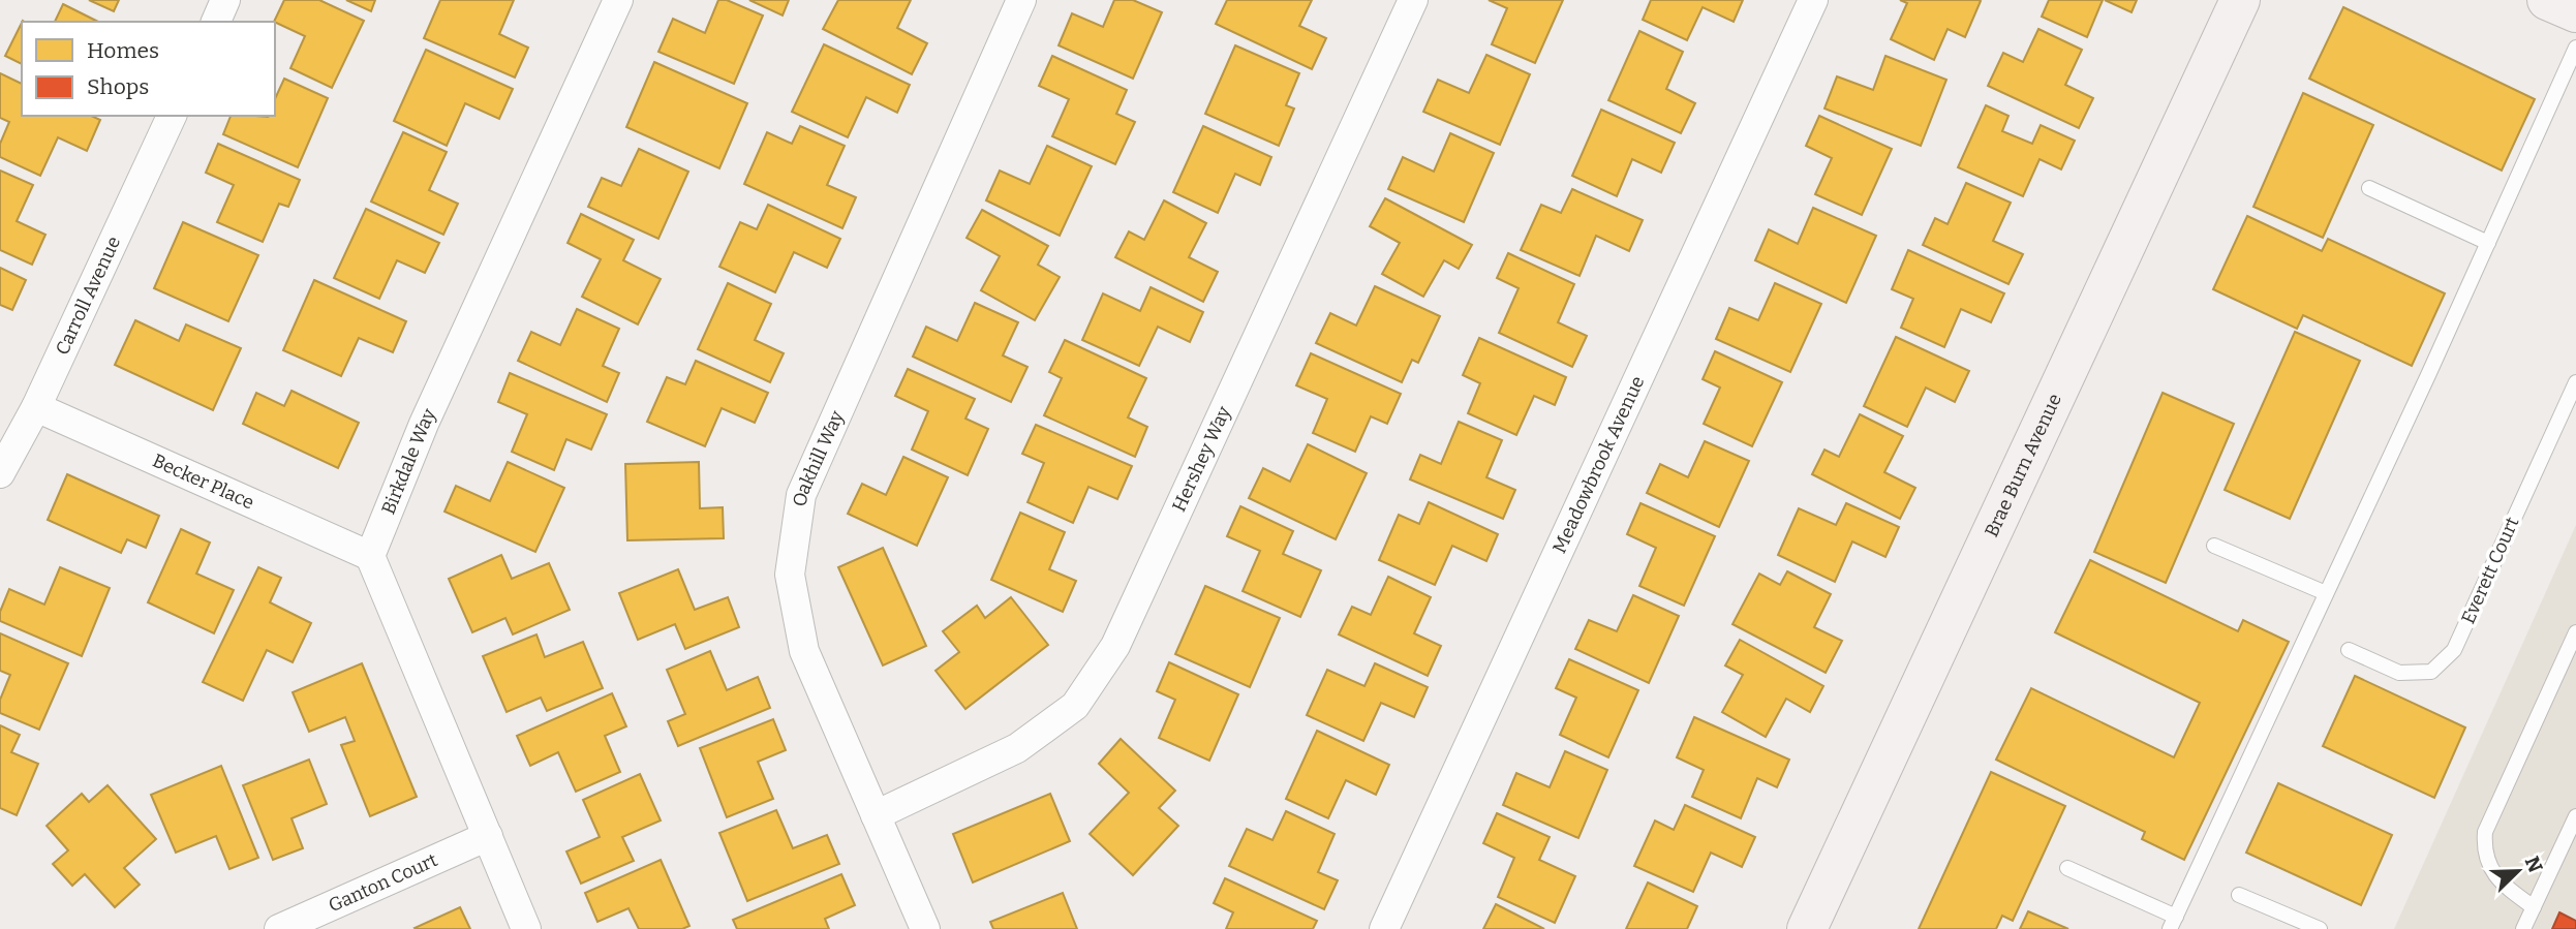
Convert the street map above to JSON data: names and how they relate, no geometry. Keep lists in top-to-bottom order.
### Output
{
  "streets": {
    "street": [
      "Carroll Avenue",
      "Oakhill Way",
      "Hershey Way",
      "Birkdale Way",
      "Meadowbrook Avenue",
      "Brae Burn Avenue",
      "Becker Place",
      "Ganton Court"
    ],
    "lane": ["Everett Court"]
  },
  "crossings": [
    ["Carroll Avenue", "Becker Place"],
    ["Oakhill Way", "Hershey Way"],
    ["Birkdale Way", "Becker Place"]
  ],
  "legend": ["Homes", "Shops"],
  "north": "top right"
}
